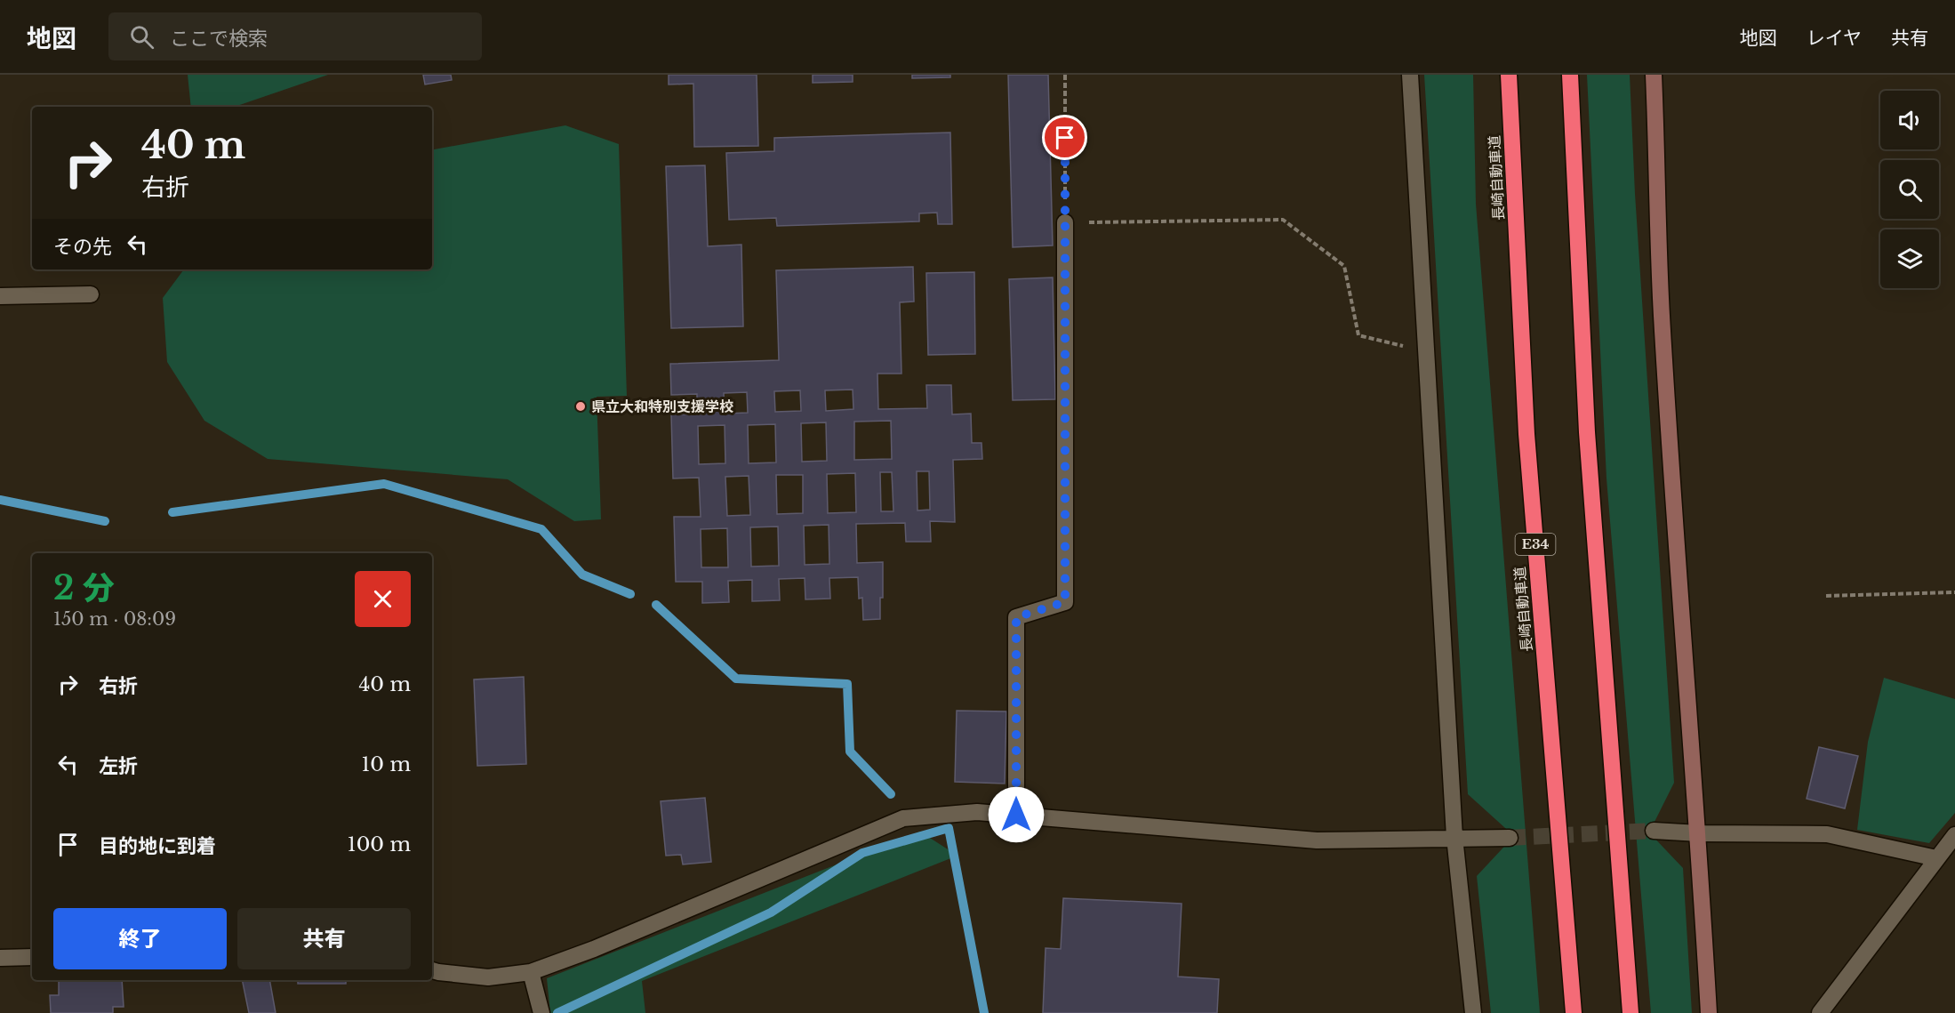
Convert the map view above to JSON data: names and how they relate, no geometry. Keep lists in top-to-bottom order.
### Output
{
  "streets": {
    "highway": ["長崎自動車道", "E34"]
  },
  "places": ["県立大和特別支援学校"],
  "page": {
    "header": "地図",
    "search": "ここで検索",
    "nav": ["地図", "レイヤ", "共有"],
    "turn": ["40 m", "右折"],
    "then": "その先",
    "heading": ["2 分", "150 m · 08:09"],
    "list": [
      {
        "name": "右折",
        "value": "40 m"
      },
      {
        "name": "左折",
        "value": "10 m"
      },
      {
        "name": "目的地に到着",
        "value": "100 m"
      }
    ],
    "buttons": ["終了", "共有"]
  }
}
